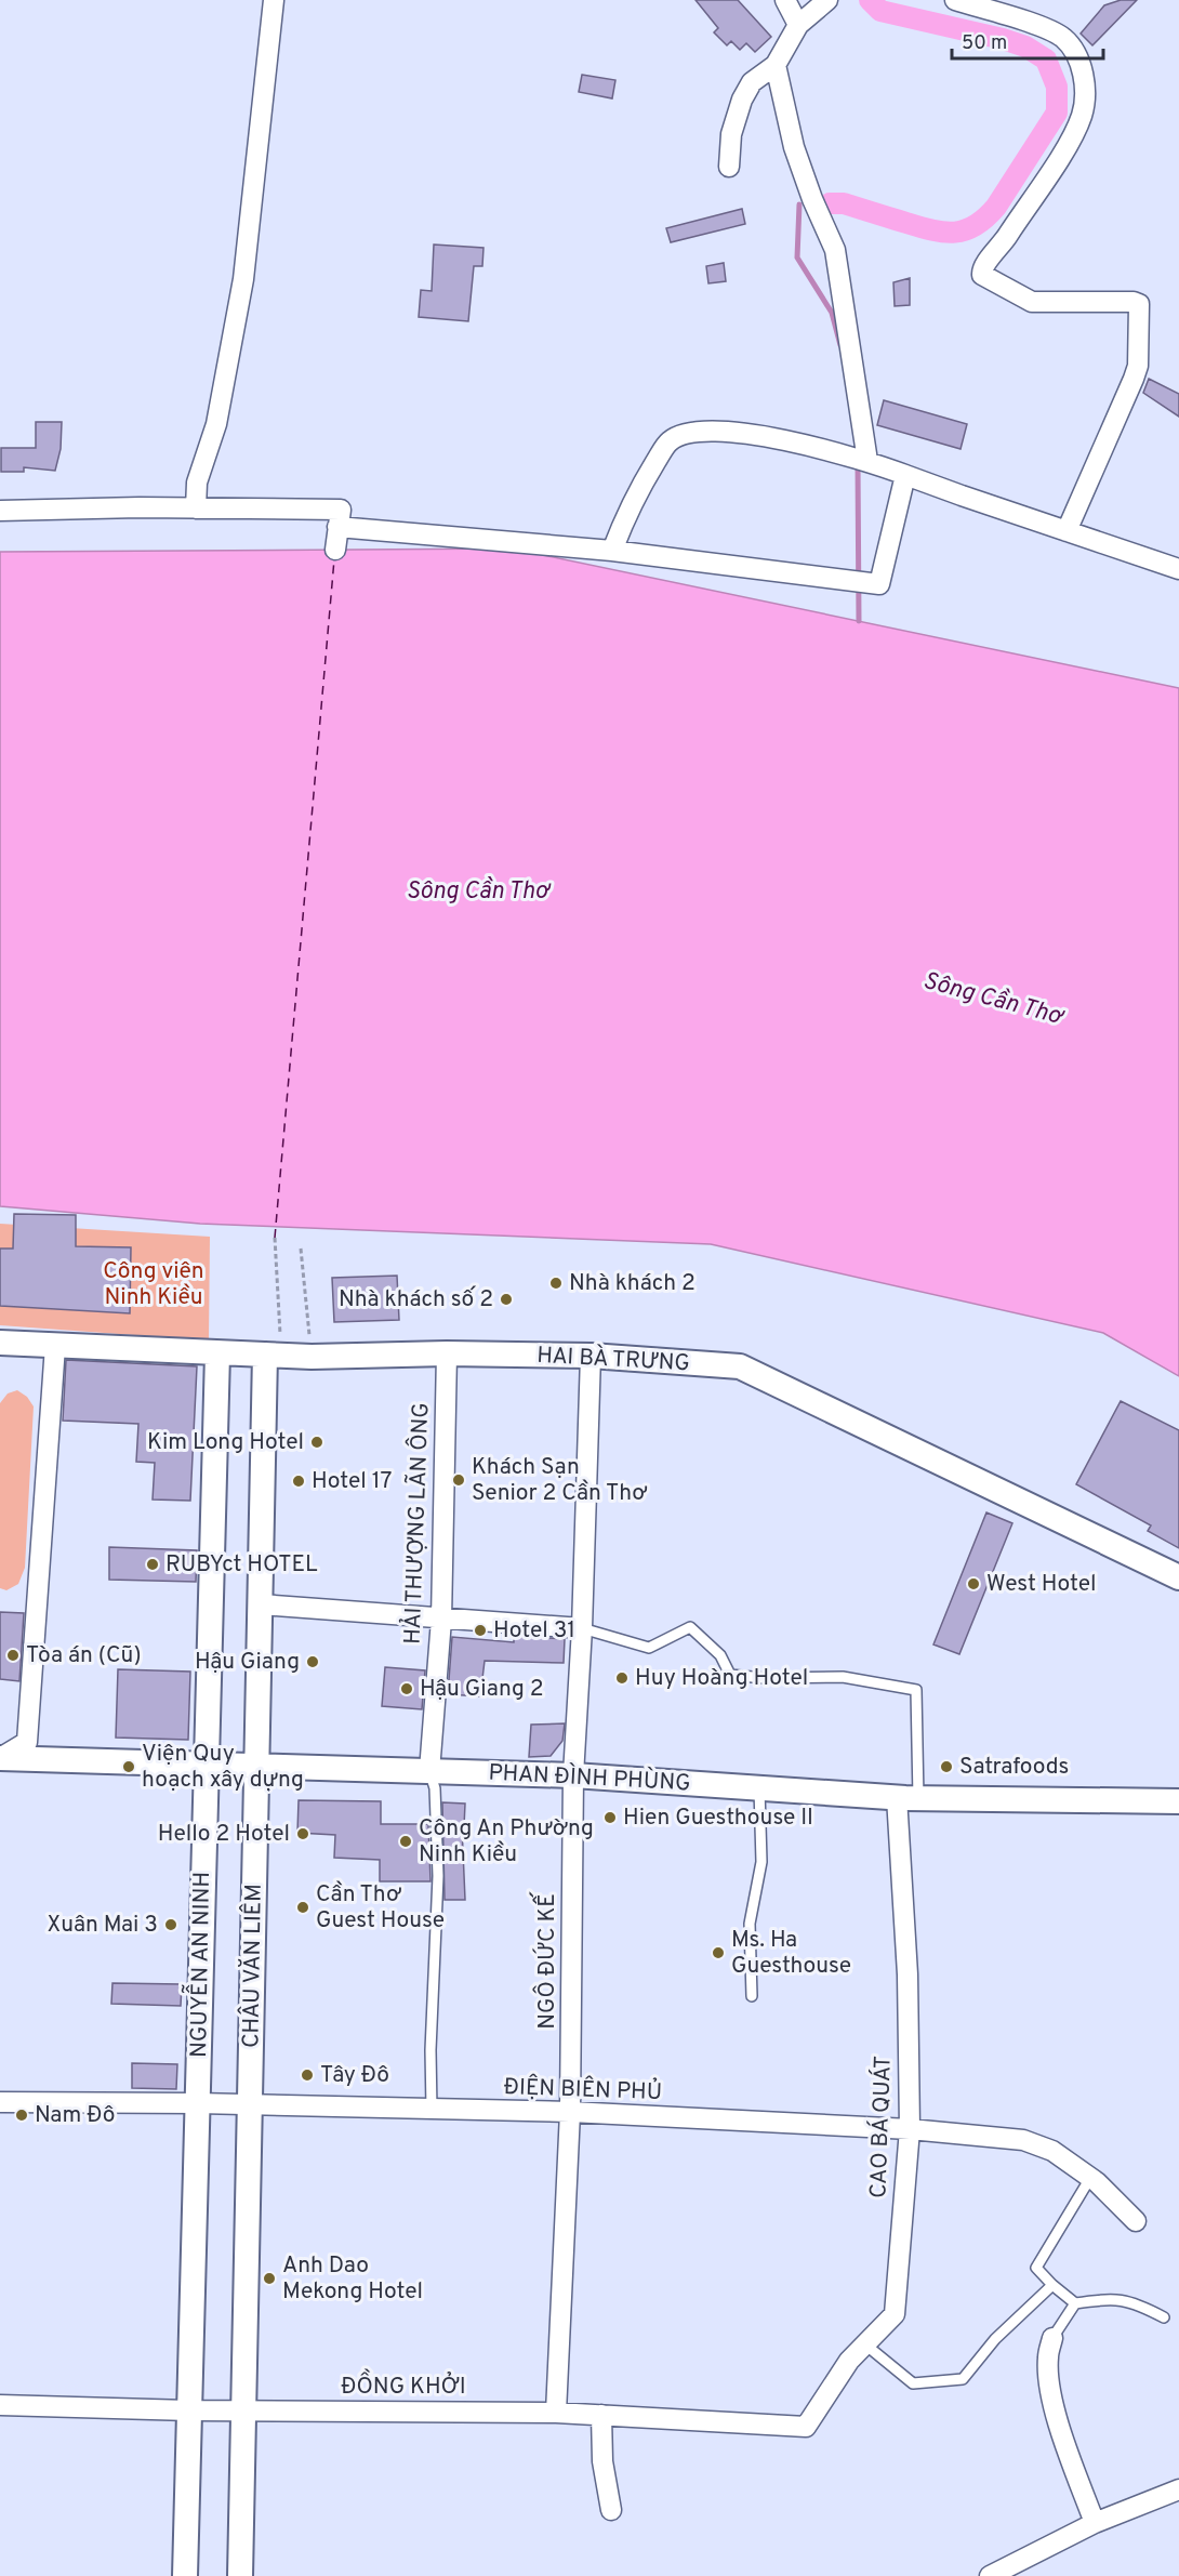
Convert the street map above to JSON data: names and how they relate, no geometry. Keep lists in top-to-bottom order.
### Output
{
  "streets": {
    "street": [
      "HAI BÀ TRƯNG",
      "HẢI THƯỢNG LÃN ÔNG",
      "PHAN ĐÌNH PHÙNG",
      "NGÔ ĐỨC KẾ",
      "NGUYỄN AN NINH",
      "CHÂU VĂN LIÊM",
      "ĐIỆN BIÊN PHỦ",
      "CAO BÁ QUÁT",
      "ĐỒNG KHỞI"
    ]
  },
  "crossings": [
    ["HAI BÀ TRƯNG", "HẢI THƯỢNG LÃN ÔNG"],
    ["HAI BÀ TRƯNG", "NGÔ ĐỨC KẾ"],
    ["HAI BÀ TRƯNG", "NGUYỄN AN NINH"],
    ["HAI BÀ TRƯNG", "CHÂU VĂN LIÊM"],
    ["HẢI THƯỢNG LÃN ÔNG", "PHAN ĐÌNH PHÙNG"],
    ["PHAN ĐÌNH PHÙNG", "NGÔ ĐỨC KẾ"],
    ["PHAN ĐÌNH PHÙNG", "NGUYỄN AN NINH"],
    ["PHAN ĐÌNH PHÙNG", "CHÂU VĂN LIÊM"],
    ["PHAN ĐÌNH PHÙNG", "CAO BÁ QUÁT"],
    ["NGÔ ĐỨC KẾ", "ĐIỆN BIÊN PHỦ"],
    ["NGÔ ĐỨC KẾ", "ĐỒNG KHỞI"],
    ["NGUYỄN AN NINH", "ĐIỆN BIÊN PHỦ"],
    ["NGUYỄN AN NINH", "ĐỒNG KHỞI"],
    ["CHÂU VĂN LIÊM", "ĐIỆN BIÊN PHỦ"],
    ["CHÂU VĂN LIÊM", "ĐỒNG KHỞI"],
    ["ĐIỆN BIÊN PHỦ", "CAO BÁ QUÁT"],
    ["CAO BÁ QUÁT", "ĐỒNG KHỞI"]
  ],
  "water": ["Sông Cần Thơ"],
  "parks": ["Công viên Ninh Kiều"],
  "places": [
    "Nhà khách 2",
    "Nhà khách số 2",
    "Kim Long Hotel",
    "Khách Sạn Senior 2 Cần Thơ",
    "Hotel 17",
    "RUBYct HOTEL",
    "West Hotel",
    "Hotel 31",
    "Tòa án (Cũ)",
    "Hậu Giang",
    "Huy Hoàng Hotel",
    "Hậu Giang 2",
    "Viện Quy hoạch xây dựng",
    "Satrafoods",
    "Hien Guesthouse II",
    "Hello 2 Hotel",
    "Công An Phường Ninh Kiều",
    "Cần Thơ Guest House",
    "Xuân Mai 3",
    "Ms. Ha Guesthouse",
    "Tây Đô",
    "Nam Đô",
    "Anh Dao Mekong Hotel"
  ],
  "scale_bar": "50 m"
}
